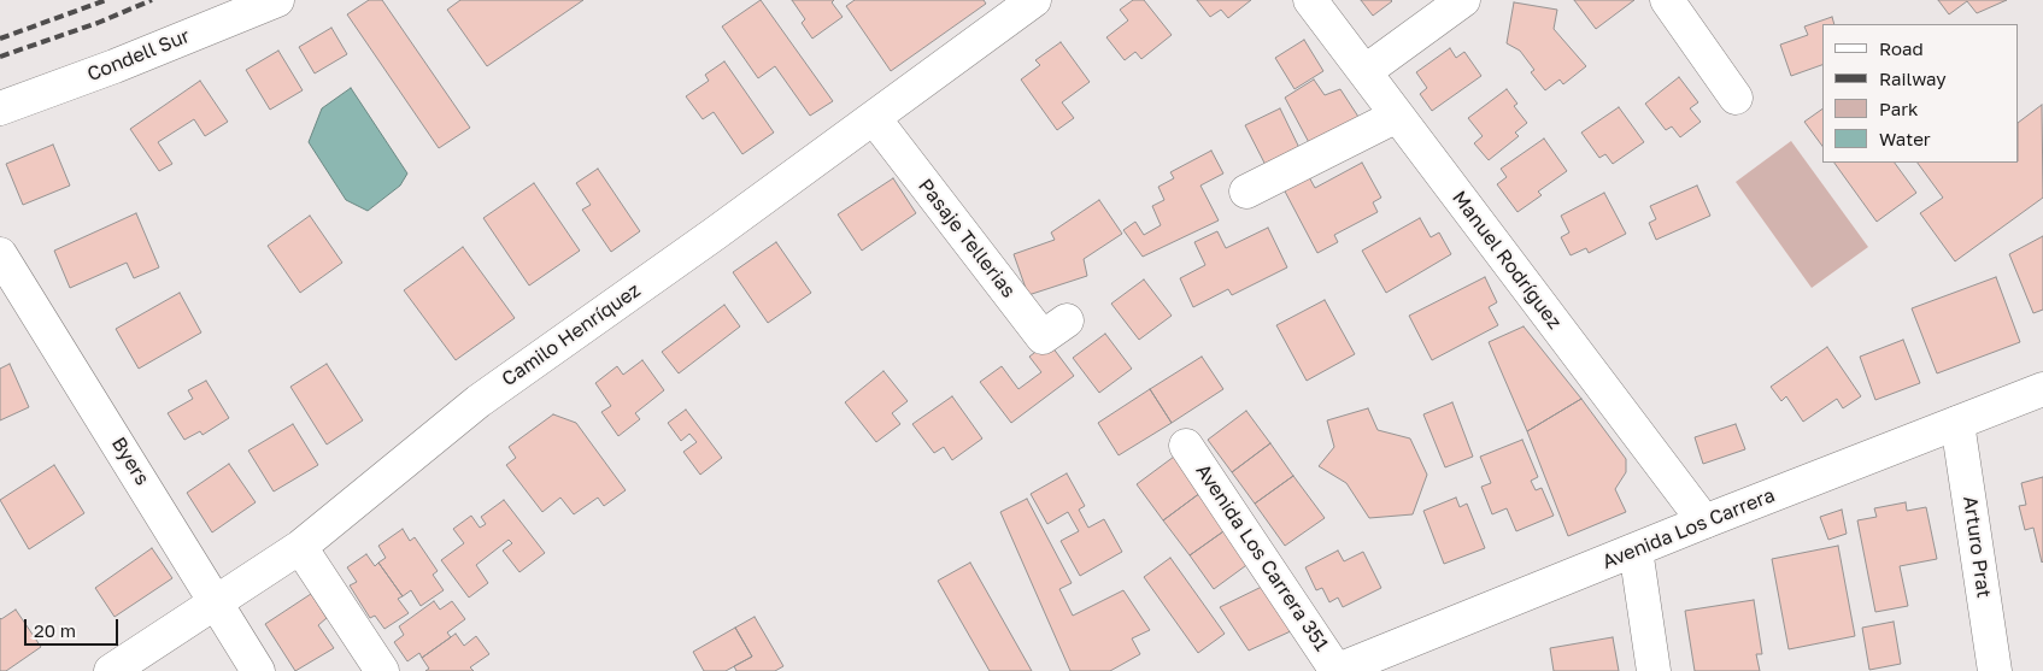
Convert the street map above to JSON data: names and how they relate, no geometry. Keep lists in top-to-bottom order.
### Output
{
  "streets": {
    "street": [
      "Condell Sur",
      "Pasaje Tellerias",
      "Manuel Rodríguez",
      "Camilo Henríquez",
      "Byers",
      "Avenida Los Carrera",
      "Arturo Prat",
      "Avenida Los Carrera 351"
    ]
  },
  "crossings": [
    ["Pasaje Tellerias", "Camilo Henríquez"],
    ["Manuel Rodríguez", "Avenida Los Carrera"],
    ["Camilo Henríquez", "Byers"],
    ["Avenida Los Carrera", "Arturo Prat"],
    ["Avenida Los Carrera", "Avenida Los Carrera 351"]
  ],
  "legend": [
    "Road",
    "Railway",
    "Park",
    "Water"
  ],
  "scale_bar": "20 m"
}
